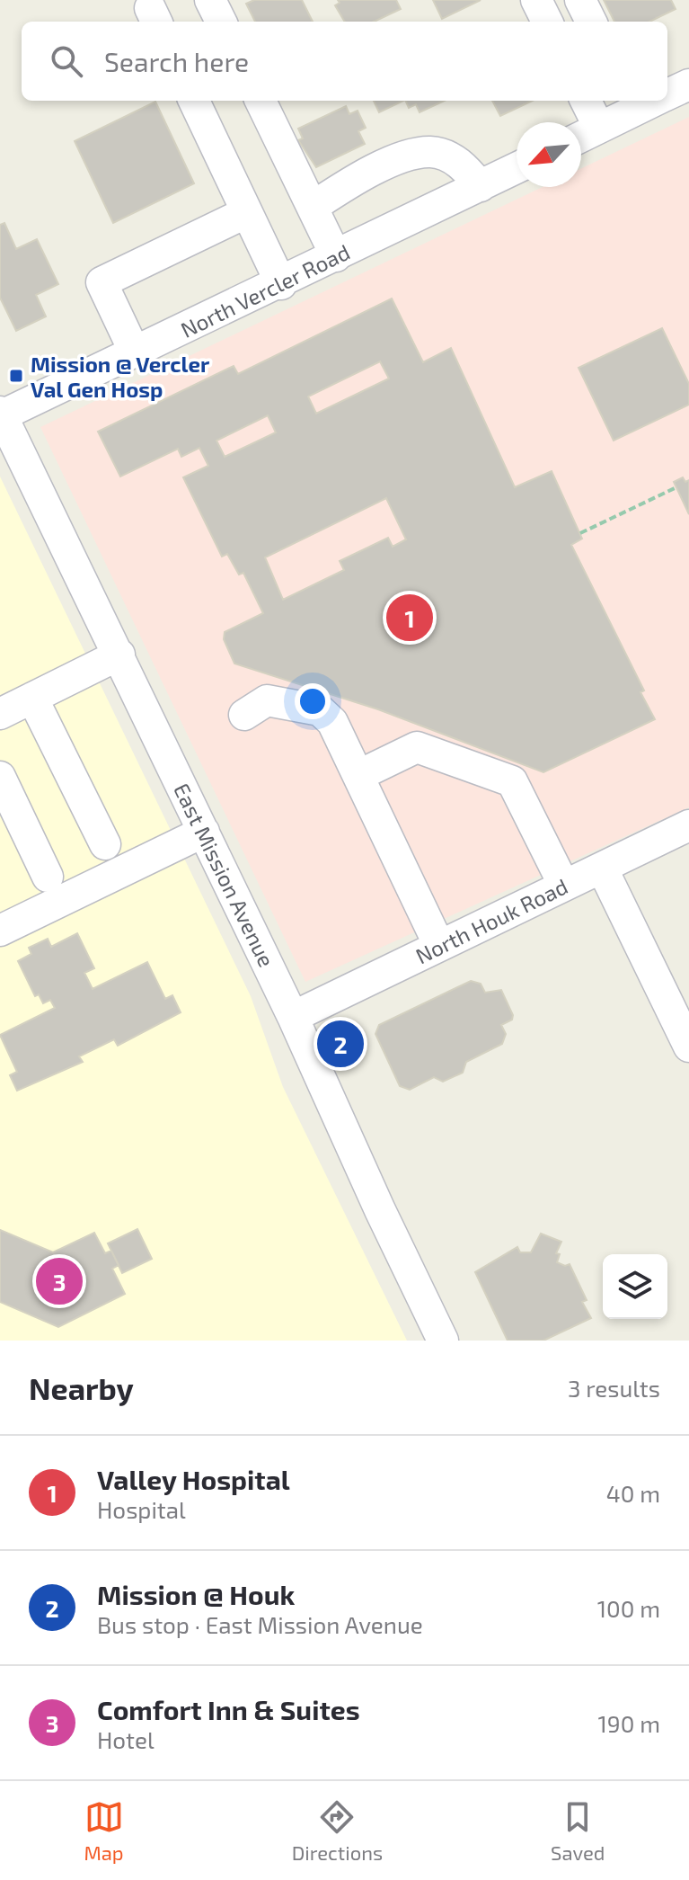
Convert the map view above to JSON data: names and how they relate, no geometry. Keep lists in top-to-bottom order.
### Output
{
  "streets": {
    "street": ["North Vercler Road", "East Mission Avenue", "North Houk Road"]
  },
  "crossings": [
    ["North Vercler Road", "East Mission Avenue"],
    ["East Mission Avenue", "North Houk Road"]
  ],
  "places": {
    "transit": ["Mission @ Vercler Val Gen Hosp"]
  },
  "north": "bottom left",
  "page": {
    "search": "Search here",
    "pins": ["1", "2", "3"],
    "heading": ["Nearby", "3 results"],
    "list": [
      {
        "mark": "1",
        "name": "Valley Hospital",
        "note": "Hospital",
        "value": "40 m"
      },
      {
        "mark": "2",
        "name": "Mission @ Houk",
        "note": "Bus stop · East Mission Avenue",
        "value": "100 m"
      },
      {
        "mark": "3",
        "name": "Comfort Inn & Suites",
        "note": "Hotel",
        "value": "190 m"
      }
    ],
    "nav": ["Map", "Directions", "Saved"]
  }
}
